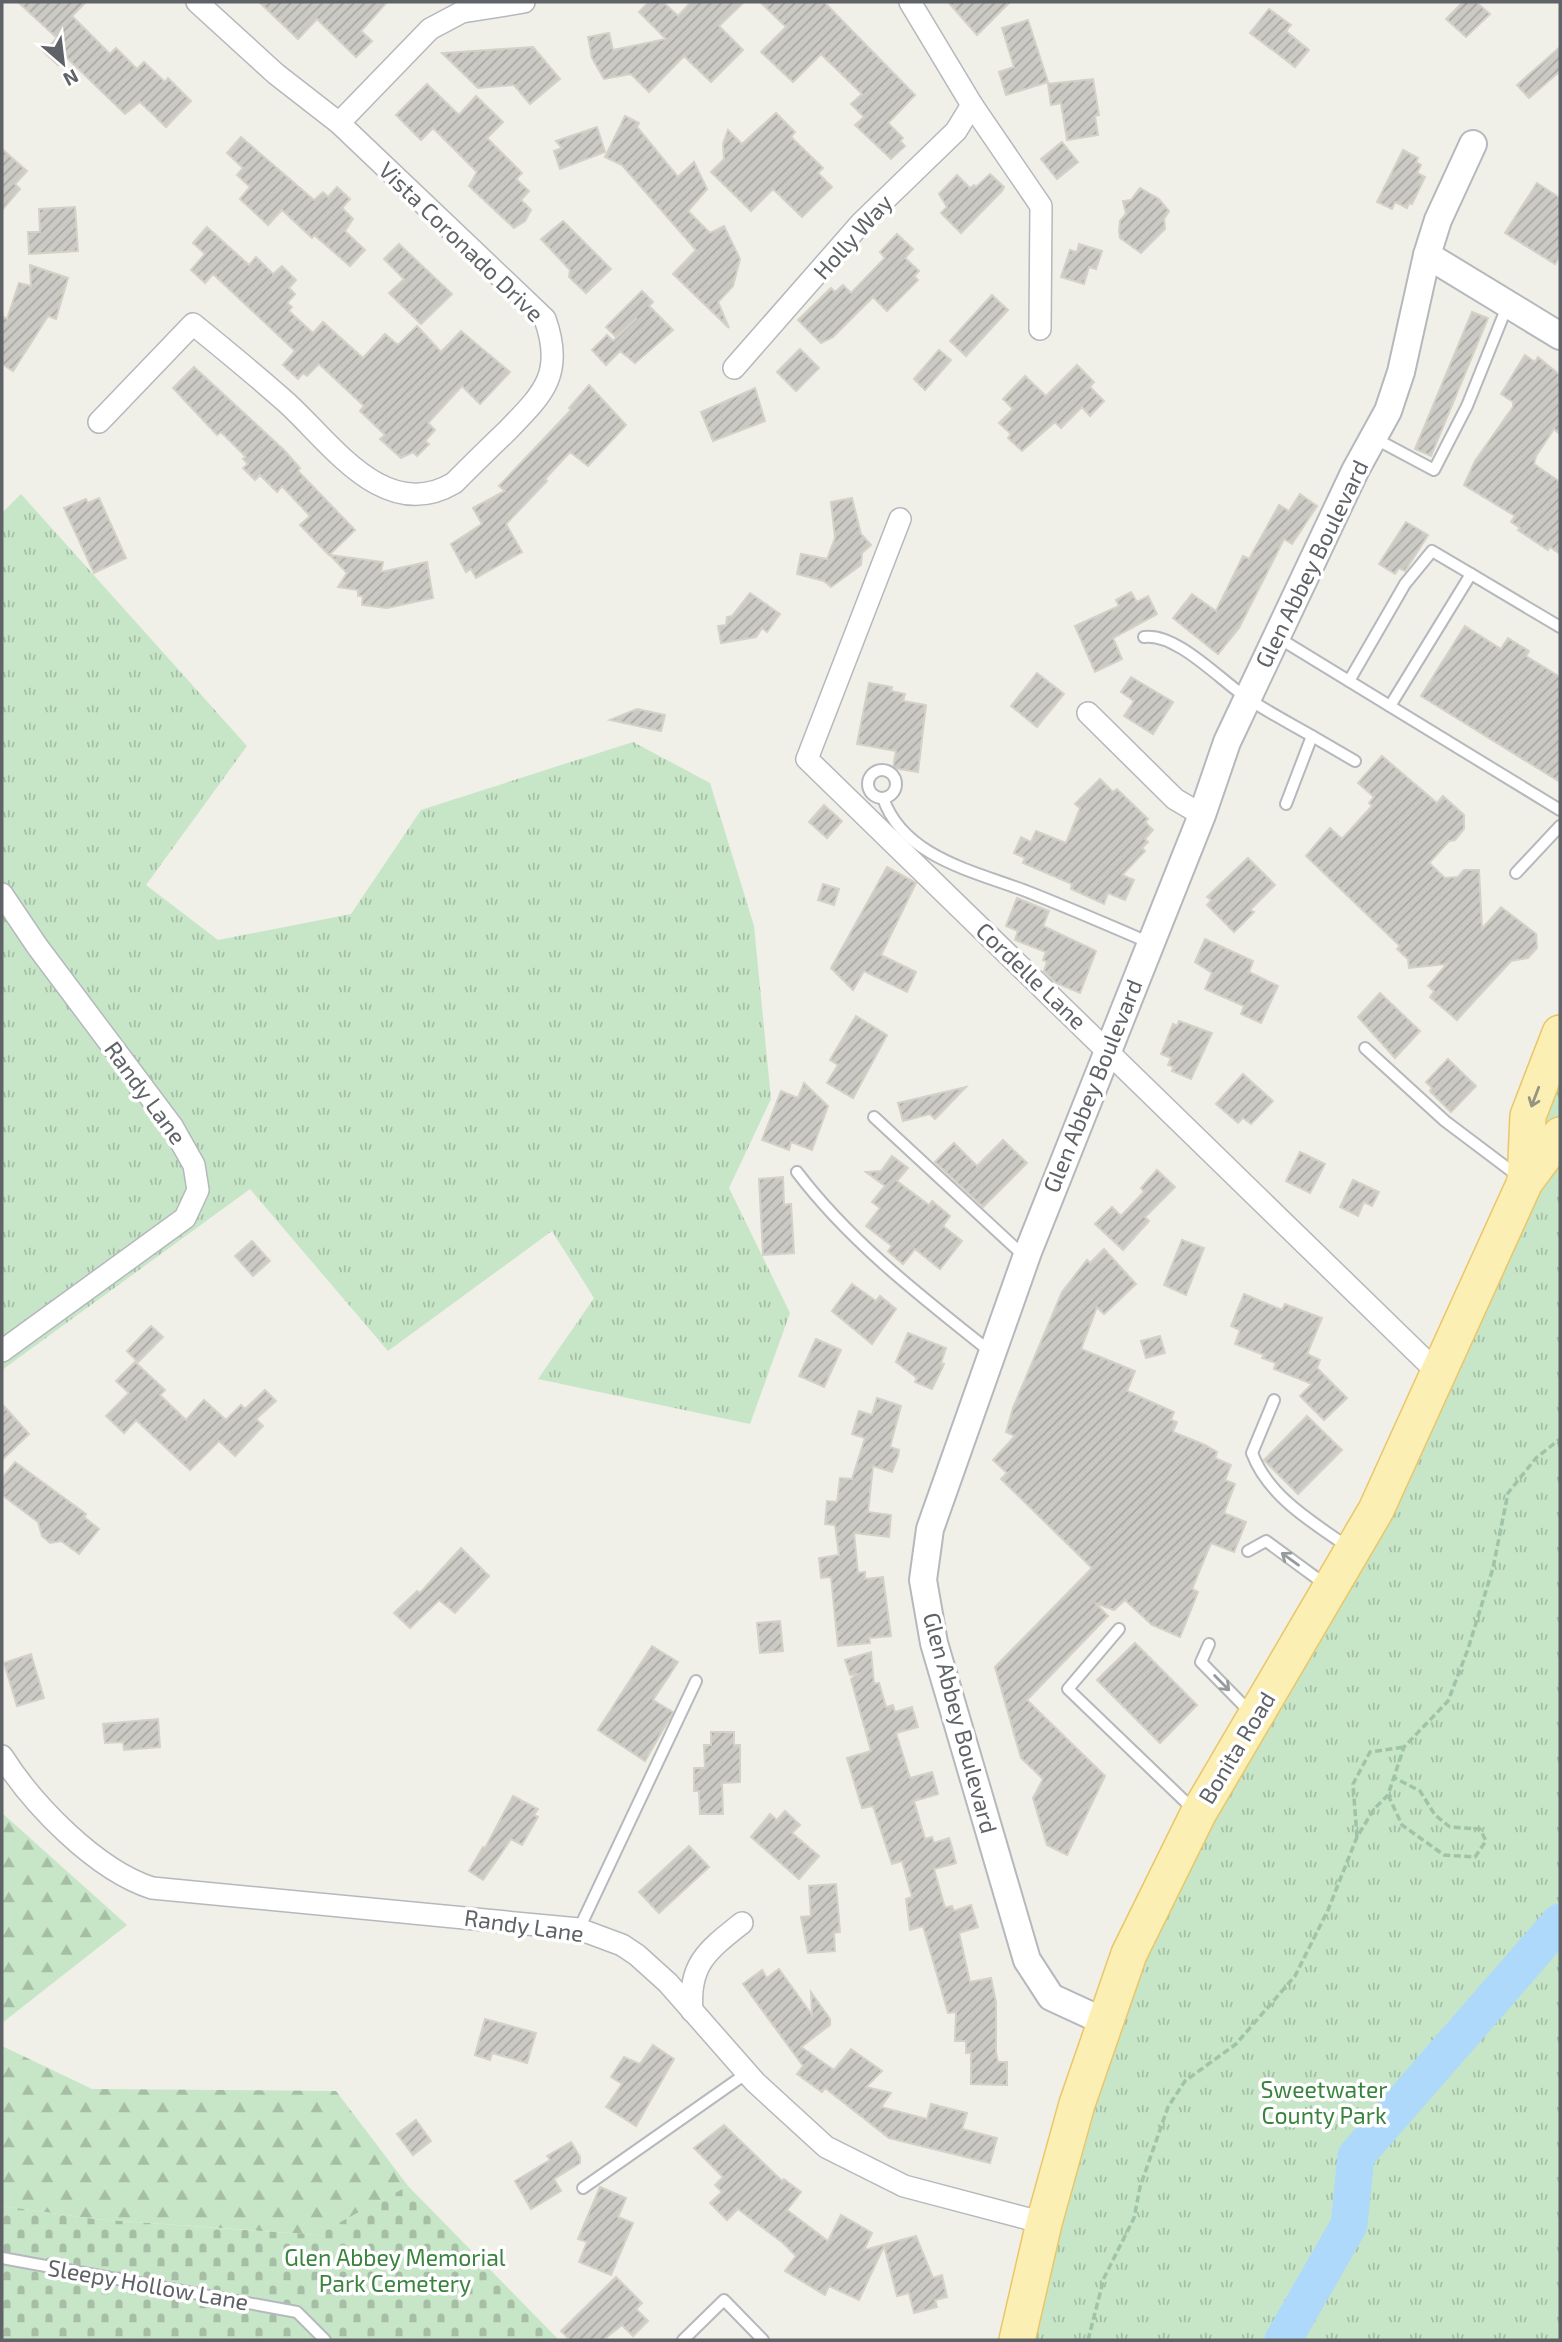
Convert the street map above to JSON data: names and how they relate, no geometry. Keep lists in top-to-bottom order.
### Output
{
  "streets": {
    "main road": ["Bonita Road"],
    "street": [
      "Holly Way",
      "Vista Coronado Drive",
      "Glen Abbey Boulevard",
      "Cordelle Lane",
      "Randy Lane"
    ],
    "lane": ["Sleepy Hollow Lane"]
  },
  "crossings": [
    ["Glen Abbey Boulevard", "Cordelle Lane"],
    ["Glen Abbey Boulevard", "Bonita Road"],
    ["Cordelle Lane", "Bonita Road"],
    ["Randy Lane", "Bonita Road"]
  ],
  "parks": ["Sweetwater County Park", "Glen Abbey Memorial Park Cemetery"],
  "north": "bottom right"
}
